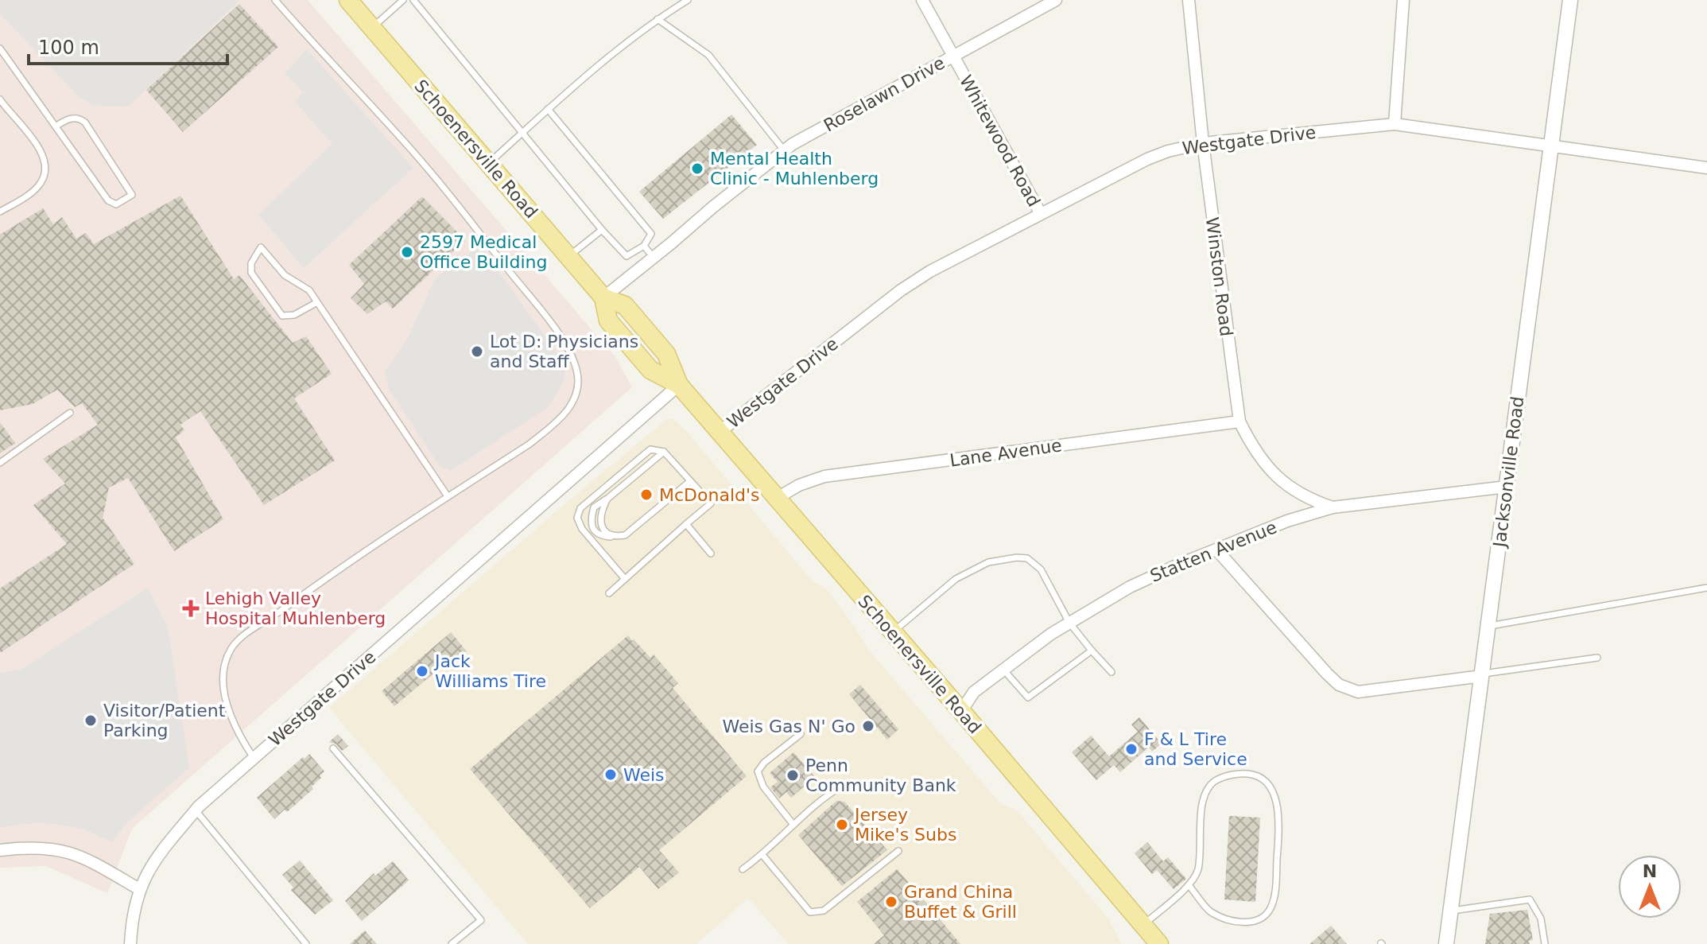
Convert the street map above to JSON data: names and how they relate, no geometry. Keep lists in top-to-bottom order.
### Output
{
  "streets": {
    "main road": ["Schoenersville Road"],
    "street": [
      "Roselawn Drive",
      "Westgate Drive",
      "Whitewood Road",
      "Winston Road",
      "Lane Avenue",
      "Jacksonville Road",
      "Statten Avenue"
    ]
  },
  "crossings": [
    ["Roselawn Drive", "Whitewood Road"],
    ["Roselawn Drive", "Schoenersville Road"],
    ["Westgate Drive", "Whitewood Road"],
    ["Westgate Drive", "Schoenersville Road"],
    ["Westgate Drive", "Winston Road"],
    ["Westgate Drive", "Jacksonville Road"],
    ["Schoenersville Road", "Lane Avenue"],
    ["Schoenersville Road", "Statten Avenue"],
    ["Winston Road", "Lane Avenue"],
    ["Winston Road", "Statten Avenue"],
    ["Jacksonville Road", "Statten Avenue"]
  ],
  "places": {
    "other": [
      "Mental Health Clinic - Muhlenberg",
      "2597 Medical Office Building",
      "Lot D: Physicians and Staff",
      "McDonald's",
      "Jack Williams Tire",
      "Visitor/Patient Parking",
      "Weis Gas N' Go",
      "F & L Tire and Service",
      "Weis",
      "Penn Community Bank",
      "Jersey Mike's Subs",
      "Grand China Buffet & Grill"
    ],
    "health": ["Lehigh Valley Hospital Muhlenberg"]
  },
  "scale_bar": "100 m",
  "north": "top"
}
